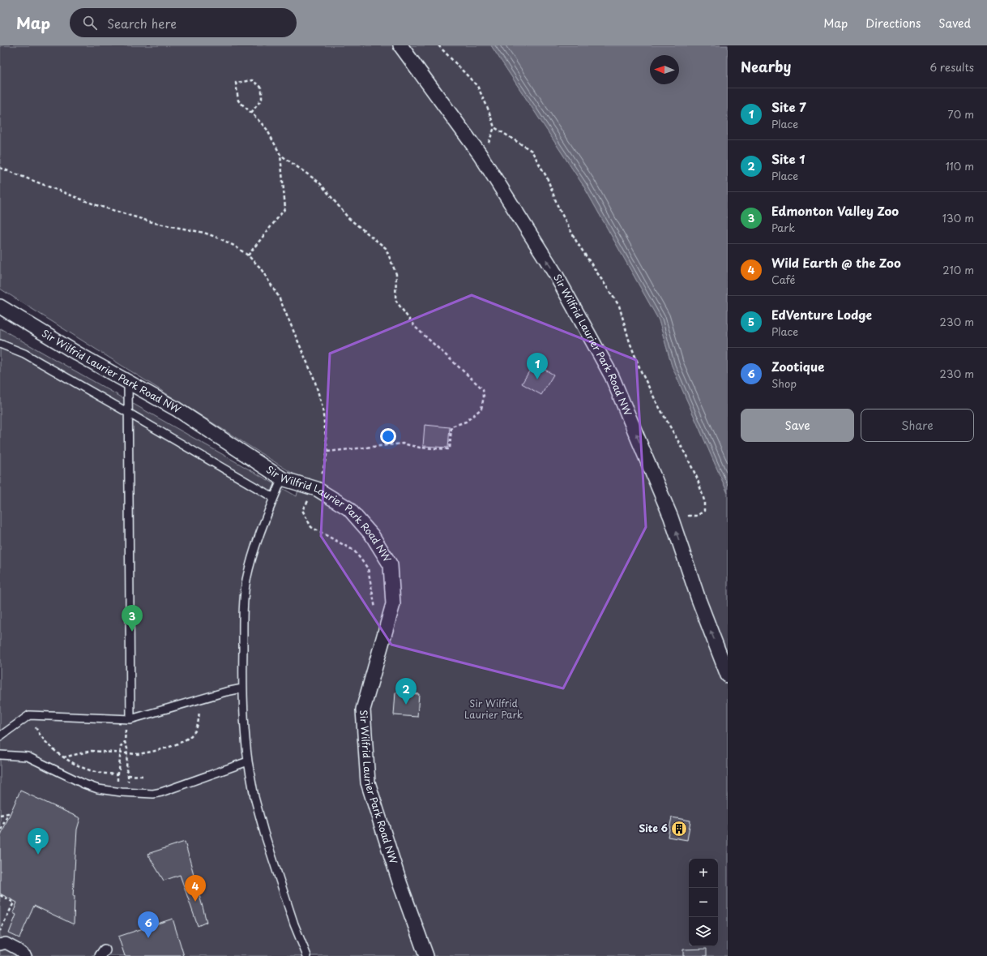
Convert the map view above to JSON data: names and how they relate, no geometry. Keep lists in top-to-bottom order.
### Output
{
  "streets": {
    "street": ["Sir Wilfrid Laurier Park Road NW"]
  },
  "one_way": ["Sir Wilfrid Laurier Park Road NW"],
  "parks": ["Sir Wilfrid Laurier Park"],
  "places": {
    "building": ["Site 6"]
  },
  "north": "left",
  "page": {
    "header": "Map",
    "search": "Search here",
    "nav": ["Map", "Directions", "Saved"],
    "heading": ["Nearby", "6 results"],
    "list": [
      {
        "mark": "1",
        "name": "Site 7",
        "note": "Place",
        "value": "70 m"
      },
      {
        "mark": "2",
        "name": "Site 1",
        "note": "Place",
        "value": "110 m"
      },
      {
        "mark": "3",
        "name": "Edmonton Valley Zoo",
        "note": "Park",
        "value": "130 m"
      },
      {
        "mark": "4",
        "name": "Wild Earth @ the Zoo",
        "note": "Café",
        "value": "210 m"
      },
      {
        "mark": "5",
        "name": "EdVenture Lodge",
        "note": "Place",
        "value": "230 m"
      },
      {
        "mark": "6",
        "name": "Zootique",
        "note": "Shop",
        "value": "230 m"
      }
    ],
    "pins": [
      "1",
      "3",
      "2",
      "5",
      "4",
      "6"
    ],
    "buttons": ["Save", "Share"],
    "map_buttons": ["+", "−"]
  }
}
